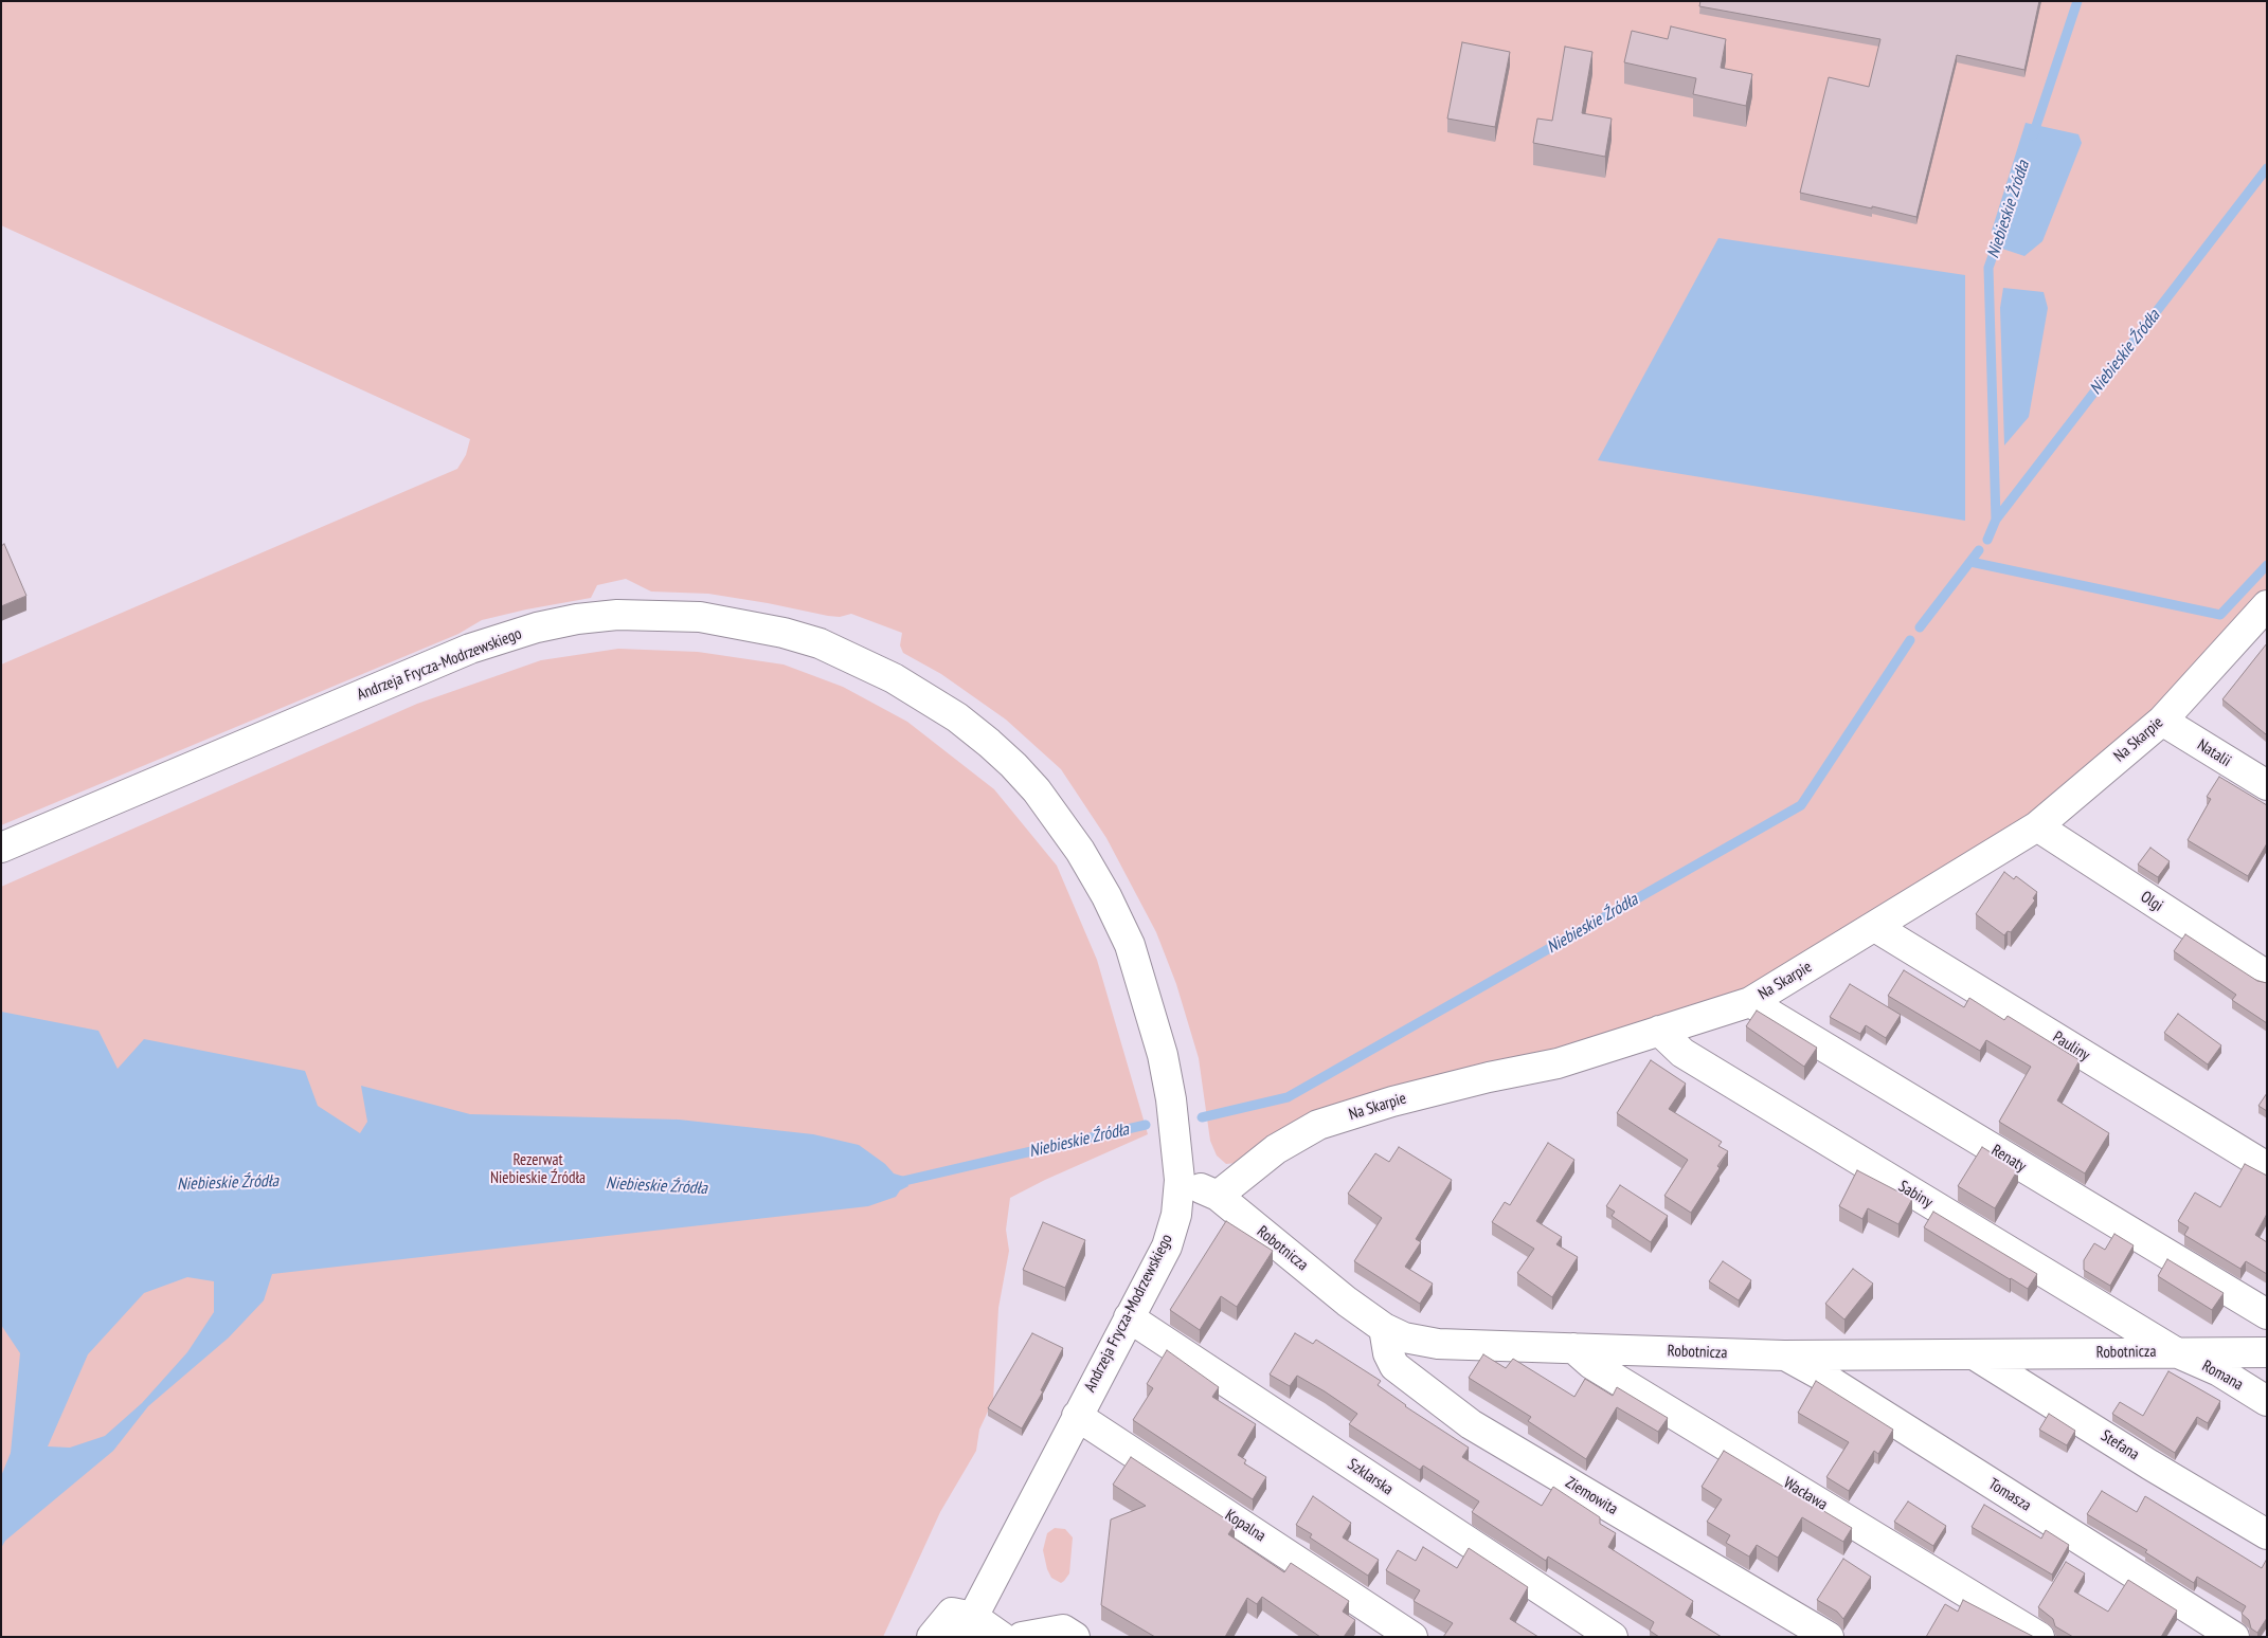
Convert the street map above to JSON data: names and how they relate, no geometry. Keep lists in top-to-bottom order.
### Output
{
  "streets": {
    "street": [
      "Andrzeja Frycza-Modrzewskiego",
      "Na Skarpie",
      "Natalii",
      "Olgi",
      "Pauliny",
      "Renaty",
      "Sabiny",
      "Robotnicza",
      "Romana",
      "Stefana",
      "Szklarska",
      "Wacława",
      "Tomasza",
      "Ziemowita",
      "Kopalna"
    ]
  },
  "crossings": [
    ["Andrzeja Frycza-Modrzewskiego", "Robotnicza"],
    ["Andrzeja Frycza-Modrzewskiego", "Szklarska"],
    ["Andrzeja Frycza-Modrzewskiego", "Kopalna"],
    ["Na Skarpie", "Natalii"],
    ["Na Skarpie", "Olgi"],
    ["Na Skarpie", "Pauliny"],
    ["Na Skarpie", "Renaty"],
    ["Na Skarpie", "Sabiny"],
    ["Na Skarpie", "Robotnicza"],
    ["Sabiny", "Robotnicza"],
    ["Sabiny", "Romana"],
    ["Robotnicza", "Romana"],
    ["Robotnicza", "Stefana"],
    ["Robotnicza", "Wacława"],
    ["Robotnicza", "Tomasza"],
    ["Robotnicza", "Ziemowita"]
  ],
  "water": ["Niebieskie Żródła", "Niebieskie Źródła"],
  "parks": ["Rezerwat Niebieskie Źródła"]
}
